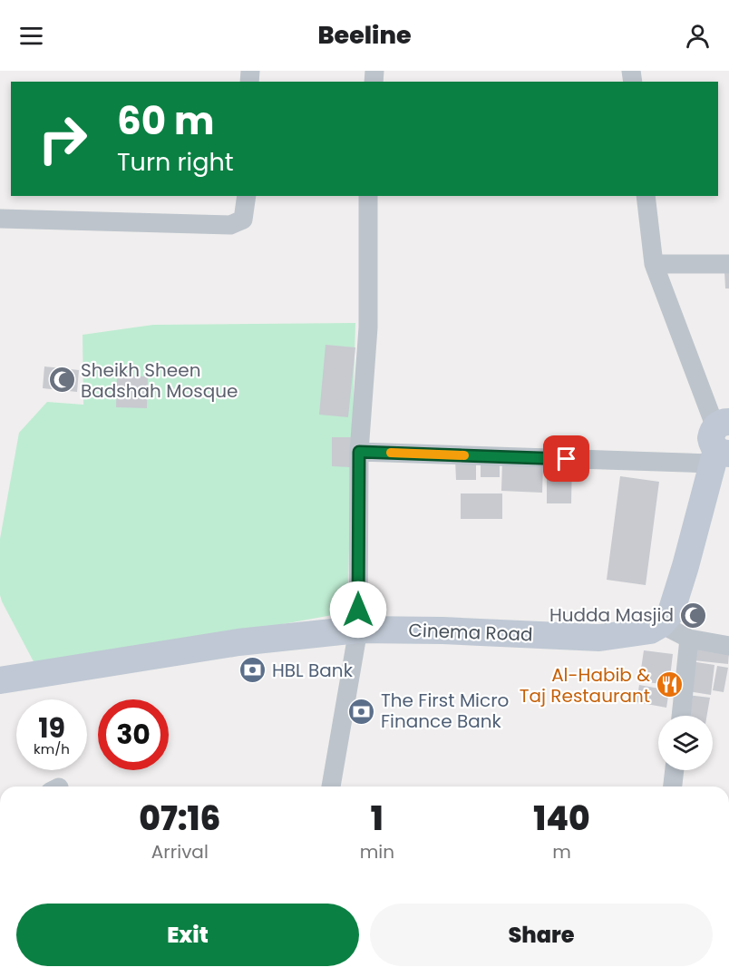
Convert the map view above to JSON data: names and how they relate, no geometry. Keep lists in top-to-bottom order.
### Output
{
  "streets": {
    "street": ["Cinema Road"]
  },
  "places": {
    "mosque": ["Sheikh Sheen Badshah Mosque", "Hudda Masjid"],
    "bank": ["HBL Bank", "The First Micro Finance Bank"],
    "restaurant": ["Al-Habib & Taj Restaurant"]
  },
  "page": {
    "header": "Beeline",
    "turn": ["60 m", "Turn right"],
    "speed": "19 km/h",
    "limit": "30",
    "eta": [
      "07:16",
      "Arrival",
      "1",
      "min",
      "140",
      "m"
    ],
    "buttons": ["Exit", "Share"]
  }
}
